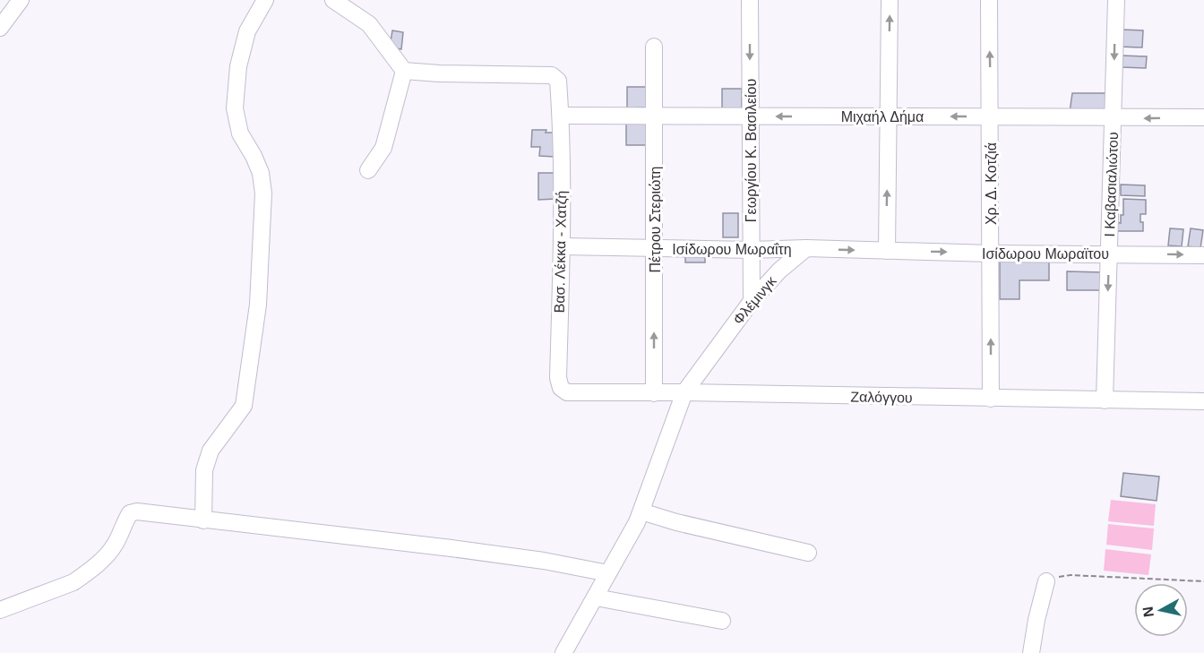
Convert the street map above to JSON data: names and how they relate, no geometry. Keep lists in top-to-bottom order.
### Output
{
  "streets": {
    "street": [
      "Μιχαήλ Δήμα",
      "Γεωργίου Κ. Βασιλείου",
      "Χρ. Δ. Κοτζιά",
      "Ι Καβασιαλιώτου",
      "Πέτρου Στεριώτη",
      "Ισίδωρου Μωραΐτη",
      "Βασ. Λέκκα - Χατζή",
      "Ισίδωρου Μωραϊτου",
      "Φλέμινγκ",
      "Ζαλόγγου"
    ]
  },
  "crossings": [
    ["Μιχαήλ Δήμα", "Γεωργίου Κ. Βασιλείου"],
    ["Μιχαήλ Δήμα", "Χρ. Δ. Κοτζιά"],
    ["Μιχαήλ Δήμα", "Ι Καβασιαλιώτου"],
    ["Μιχαήλ Δήμα", "Πέτρου Στεριώτη"],
    ["Μιχαήλ Δήμα", "Βασ. Λέκκα - Χατζή"],
    ["Γεωργίου Κ. Βασιλείου", "Ισίδωρου Μωραΐτη"],
    ["Γεωργίου Κ. Βασιλείου", "Φλέμινγκ"],
    ["Χρ. Δ. Κοτζιά", "Ισίδωρου Μωραϊτου"],
    ["Χρ. Δ. Κοτζιά", "Ζαλόγγου"],
    ["Ι Καβασιαλιώτου", "Ισίδωρου Μωραϊτου"],
    ["Ι Καβασιαλιώτου", "Ζαλόγγου"],
    ["Πέτρου Στεριώτη", "Ισίδωρου Μωραΐτη"],
    ["Πέτρου Στεριώτη", "Ζαλόγγου"],
    ["Ισίδωρου Μωραΐτη", "Βασ. Λέκκα - Χατζή"],
    ["Ισίδωρου Μωραΐτη", "Φλέμινγκ"],
    ["Βασ. Λέκκα - Χατζή", "Ζαλόγγου"],
    ["Φλέμινγκ", "Ζαλόγγου"]
  ],
  "one_way": [
    "Μιχαήλ Δήμα",
    "Ι Καβασιαλιώτου",
    "Πέτρου Στεριώτη",
    "Ισίδωρου Μωραϊτου"
  ],
  "north": "left"
}
